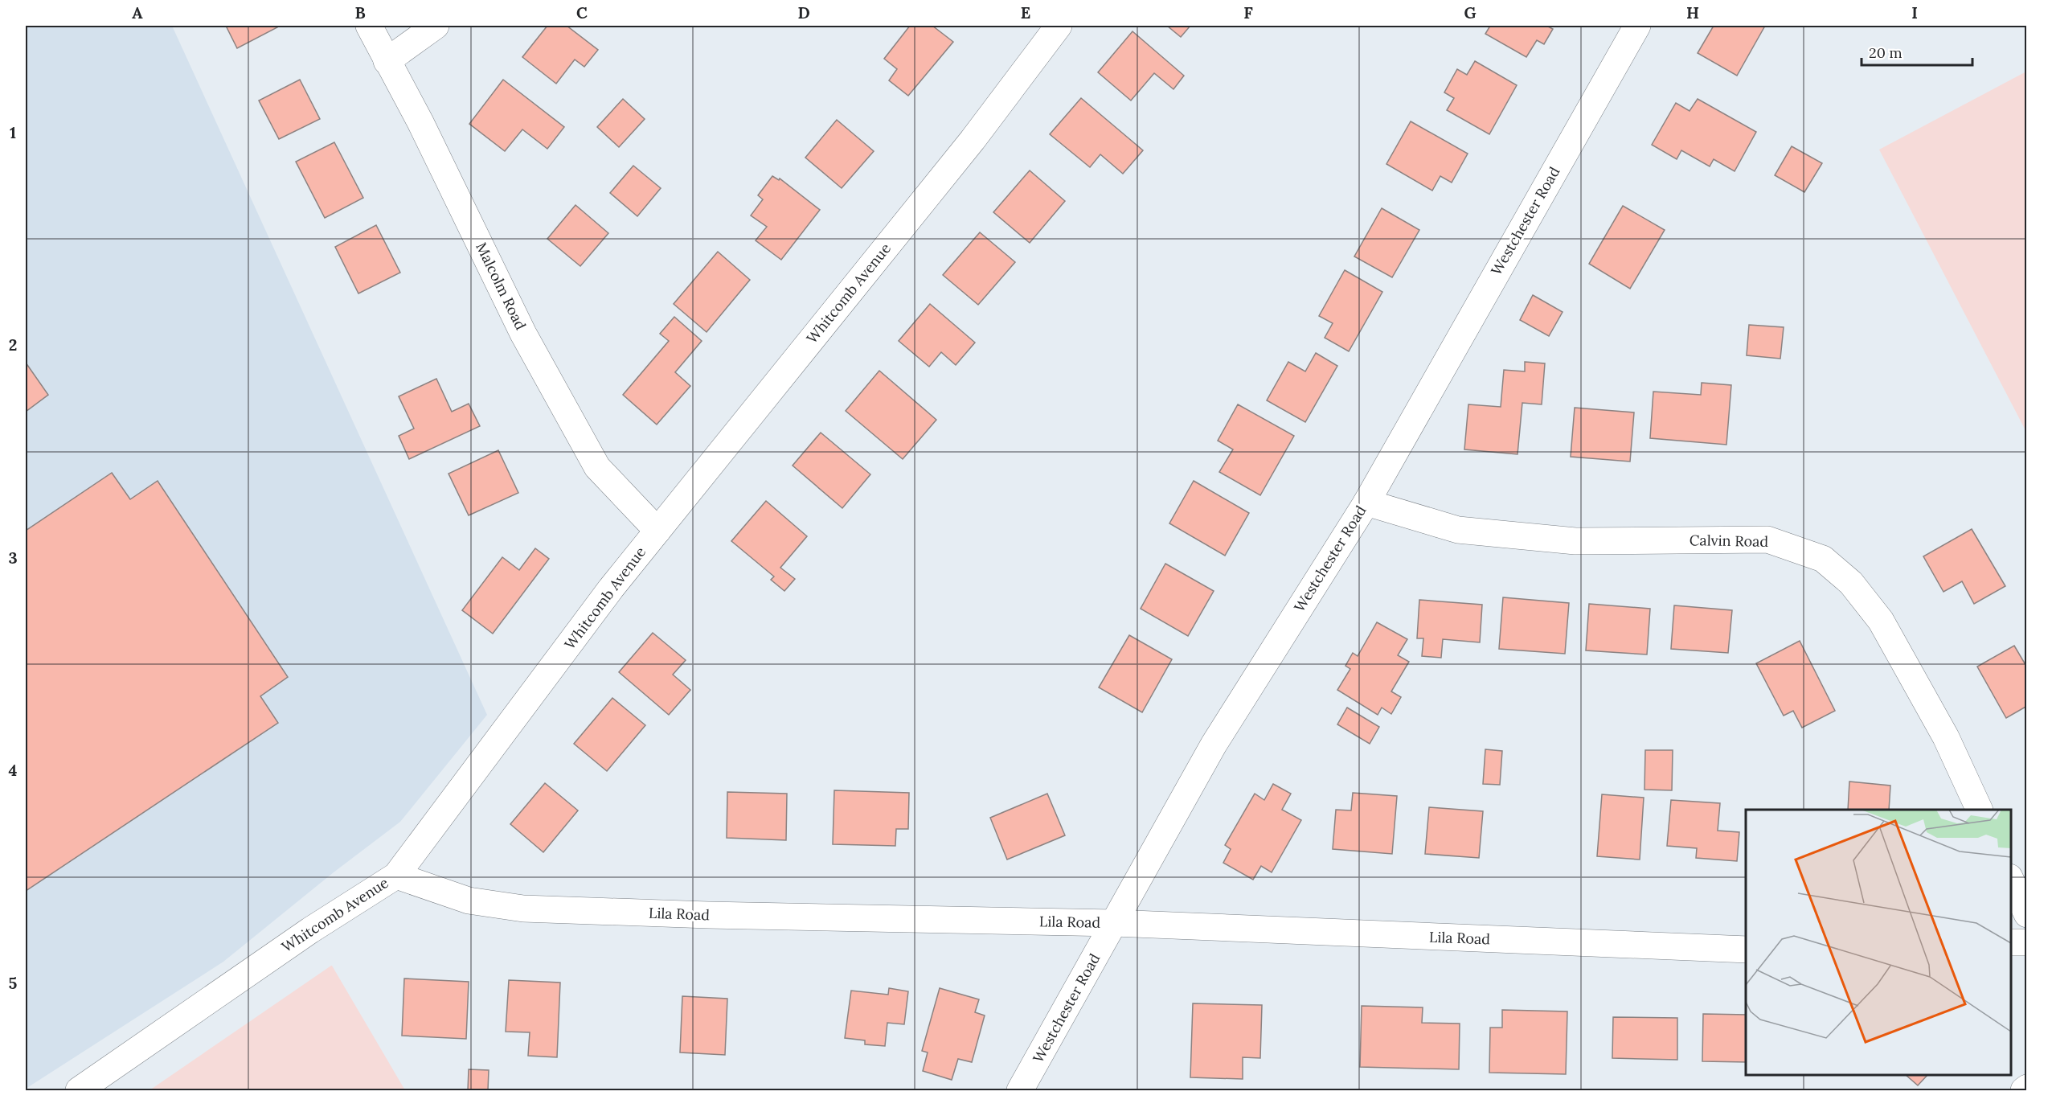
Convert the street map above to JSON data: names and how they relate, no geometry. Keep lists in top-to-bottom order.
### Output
{
  "streets": {
    "street": [
      "Westchester Road",
      "Malcolm Road",
      "Whitcomb Avenue",
      "Calvin Road",
      "Lila Road"
    ]
  },
  "crossings": [
    ["Westchester Road", "Calvin Road"],
    ["Westchester Road", "Lila Road"],
    ["Malcolm Road", "Whitcomb Avenue"],
    ["Whitcomb Avenue", "Lila Road"]
  ],
  "scale_bar": "20 m",
  "grid": {
    "columns": [
      "A",
      "B",
      "C",
      "D",
      "E",
      "F",
      "G",
      "H",
      "I"
    ],
    "rows": [
      "1",
      "2",
      "3",
      "4",
      "5"
    ]
  }
}
